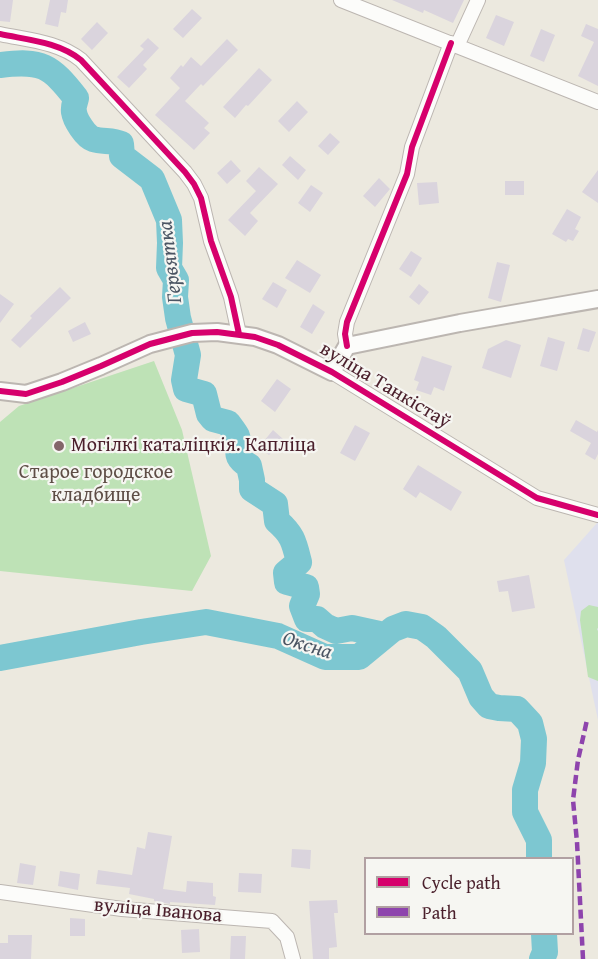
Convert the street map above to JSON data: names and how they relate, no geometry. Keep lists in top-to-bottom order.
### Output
{
  "streets": {
    "street": ["вуліца Танкістаў", "вуліца Іванова"]
  },
  "water": ["Гервятка", "Оксна"],
  "parks": ["Старое городское кладбище"],
  "places": ["Могілкі каталіцкія. Капліца"],
  "legend": ["Cycle path", "Path"]
}
